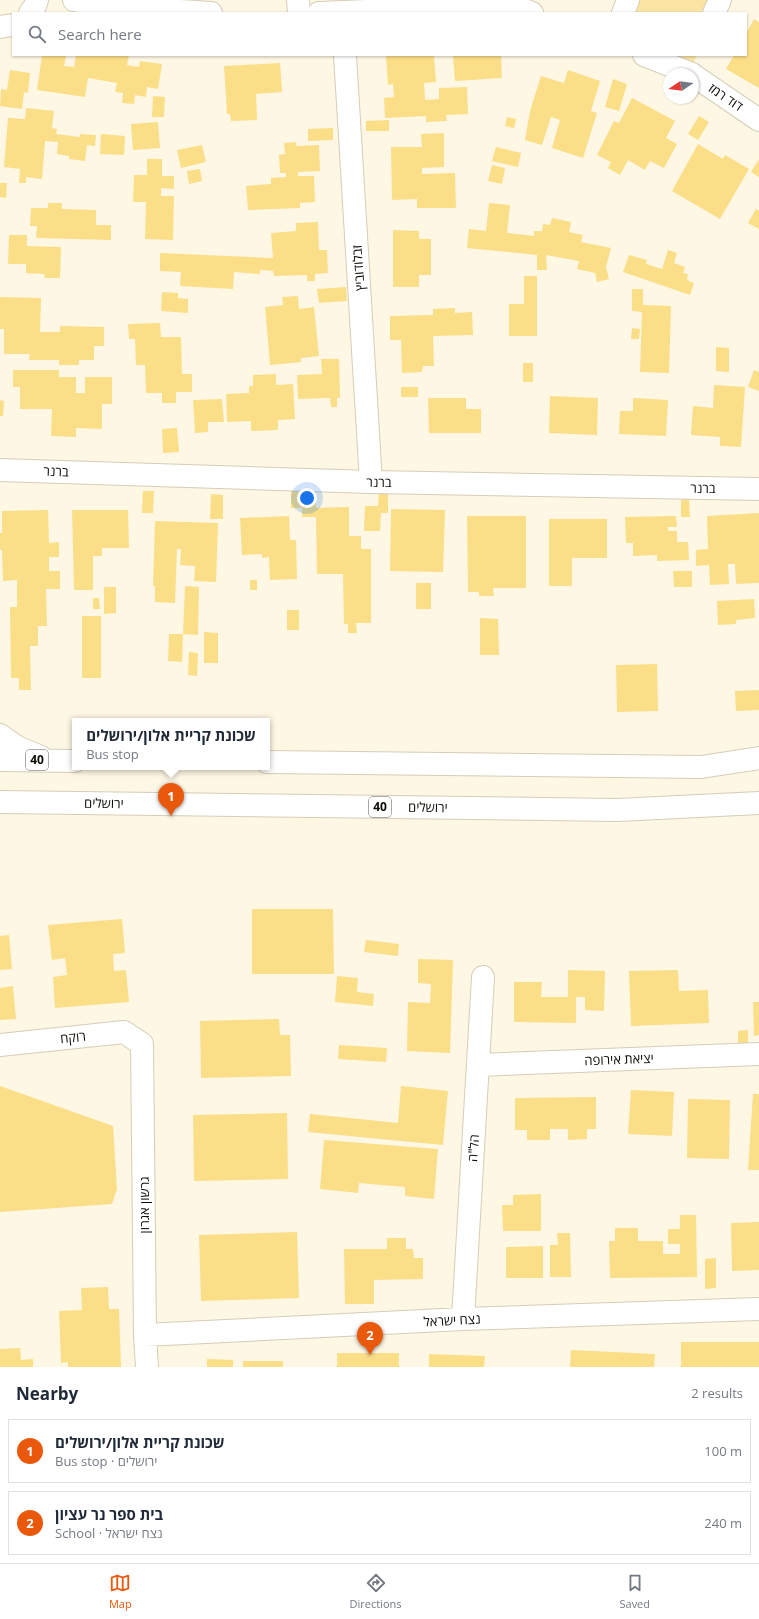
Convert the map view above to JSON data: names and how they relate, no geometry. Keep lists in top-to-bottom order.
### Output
{
  "streets": {
    "main road": [
      "דוד רמז",
      "זבלודוביץ",
      "ברנר",
      "40",
      "ירושלים",
      "רוקח",
      "יציאת אירופה",
      "הל\"ה",
      "גרשון אגרון",
      "נצח ישראל"
    ]
  },
  "crossings": [
    ["זבלודוביץ", "ברנר"],
    ["רוקח", "גרשון אגרון"],
    ["יציאת אירופה", "הל\"ה"],
    ["הל\"ה", "נצח ישראל"],
    ["גרשון אגרון", "נצח ישראל"]
  ],
  "north": "left",
  "page": {
    "search": "Search here",
    "popup": ["שכונת קריית אלון/ירושלים", "Bus stop"],
    "pins": ["1", "2"],
    "heading": ["Nearby", "2 results"],
    "list": [
      {
        "mark": "1",
        "name": "שכונת קריית אלון/ירושלים",
        "note": "Bus stop · ירושלים",
        "value": "100 m"
      },
      {
        "mark": "2",
        "name": "בית ספר נר עציון",
        "note": "School · נצח ישראל",
        "value": "240 m"
      }
    ],
    "nav": ["Map", "Directions", "Saved"]
  }
}
